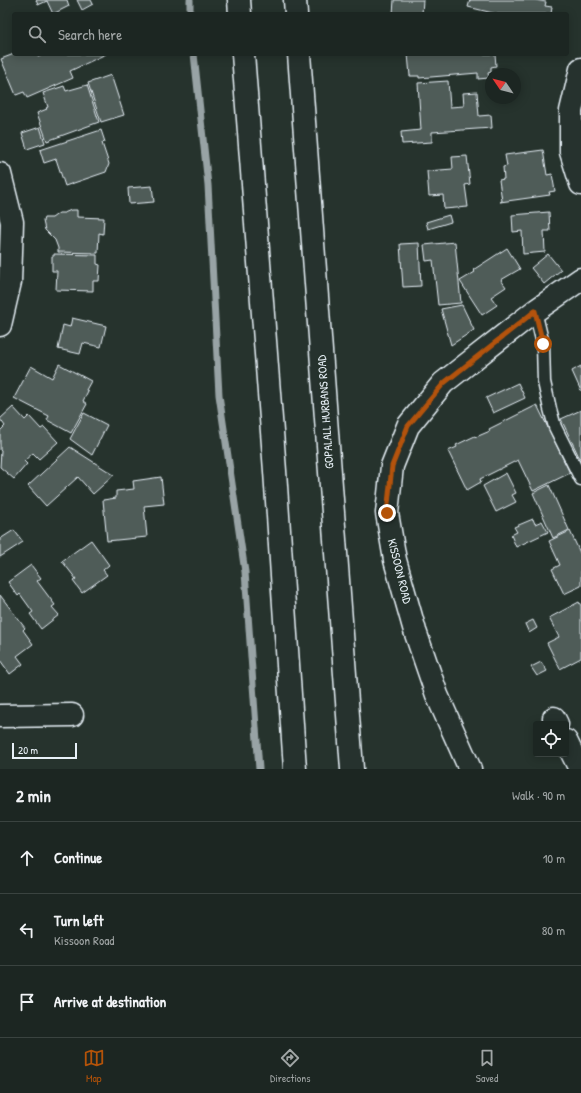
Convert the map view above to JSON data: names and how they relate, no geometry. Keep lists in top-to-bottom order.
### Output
{
  "streets": {
    "main road": ["GOPALALL HURBANS ROAD", "KISSOON ROAD"]
  },
  "scale_bar": "20 m",
  "north": "top left",
  "page": {
    "search": "Search here",
    "scale": "20 m",
    "heading": ["2 min", "Walk · 90 m"],
    "list": [
      ["Continue", "10 m"],
      ["Turn left", "Kissoon Road", "80 m"],
      "Arrive at destination"
    ],
    "nav": ["Map", "Directions", "Saved"]
  }
}
